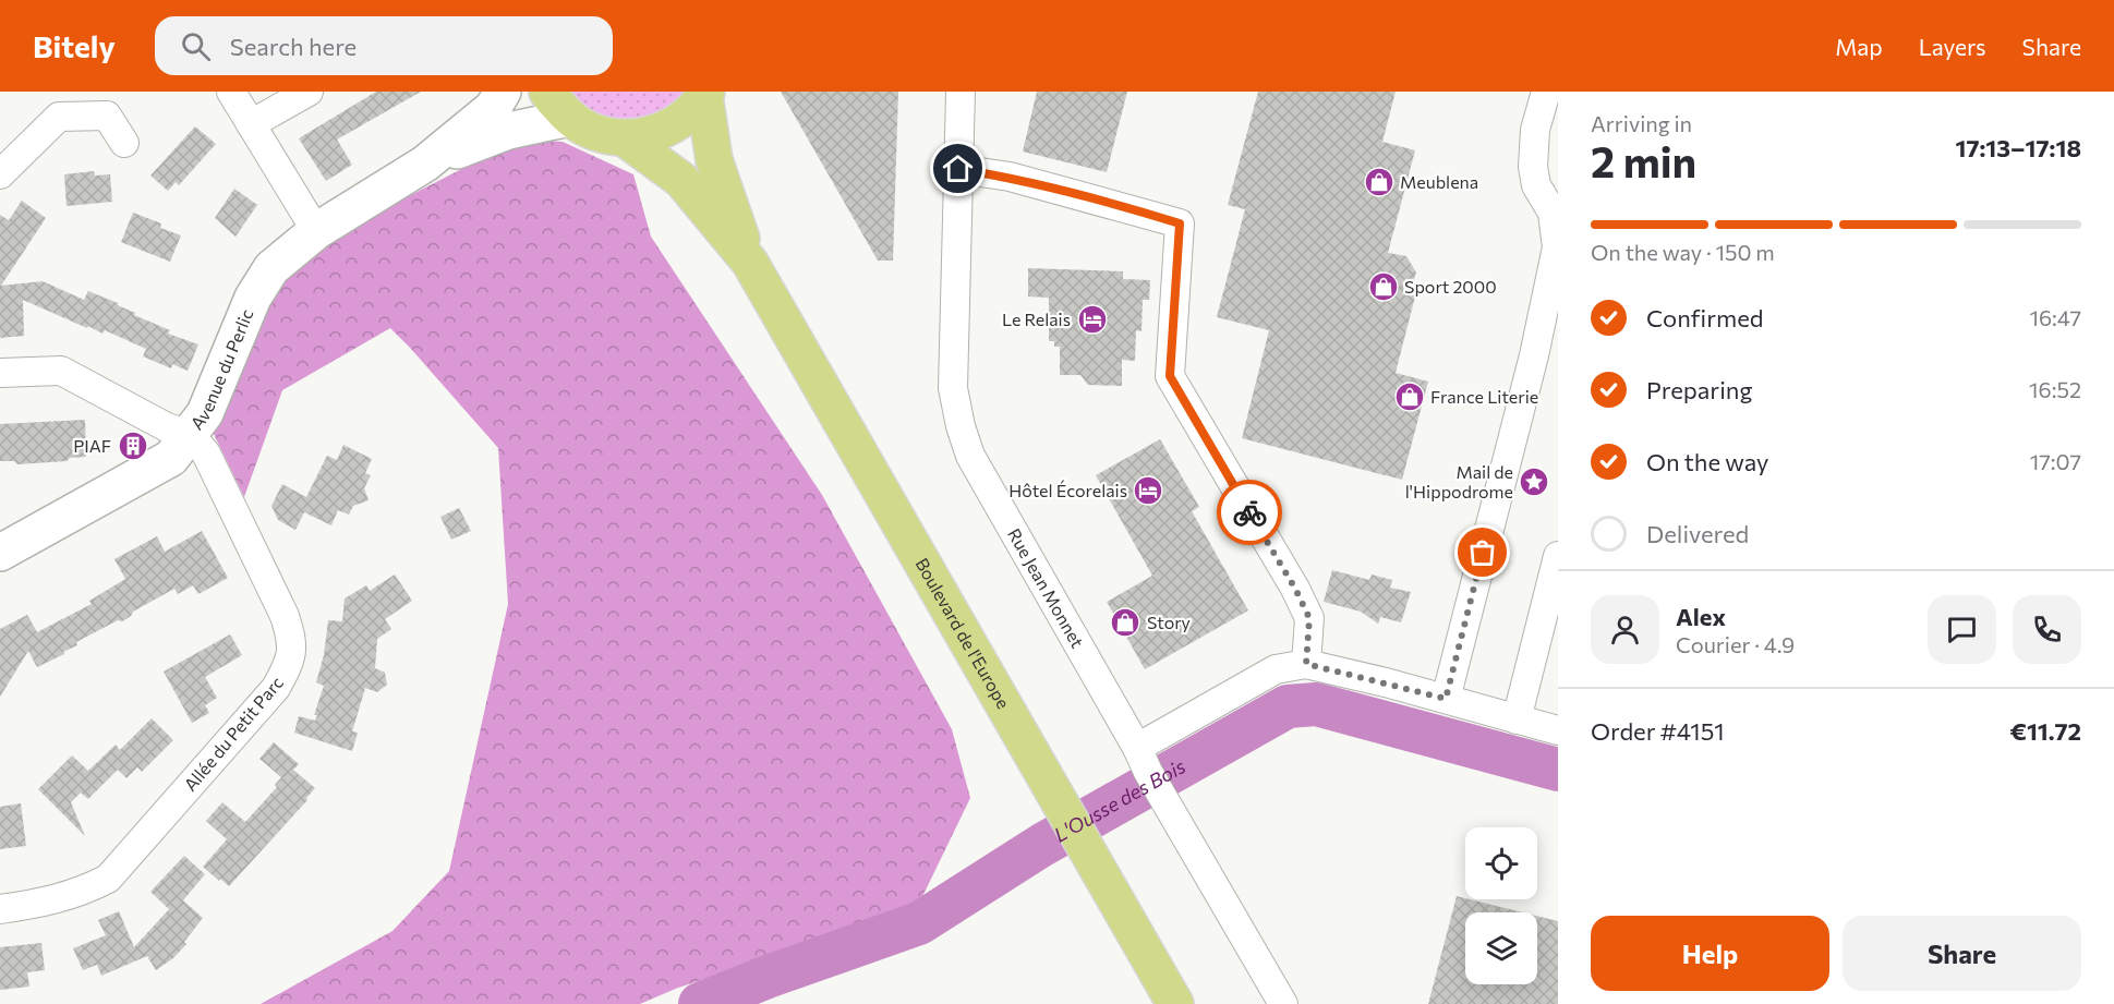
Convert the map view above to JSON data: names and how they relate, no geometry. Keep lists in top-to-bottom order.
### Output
{
  "streets": {
    "main road": ["Boulevard de l'Europe"],
    "street": ["Avenue du Perlic", "Rue Jean Monnet", "Allée du Petit Parc"]
  },
  "crossings": [
    ["Avenue du Perlic", "Allée du Petit Parc"]
  ],
  "water": ["L'Ousse des Bois"],
  "places": {
    "shop": [
      "Meublena",
      "Sport 2000",
      "France Literie",
      "Story"
    ],
    "hotel": ["Le Relais", "Hôtel Écorelais"],
    "building": ["PIAF"],
    "place": ["Mail de l'Hippodrome"]
  },
  "page": {
    "header": "Bitely",
    "search": "Search here",
    "nav": ["Map", "Layers", "Share"],
    "heading": ["2 min", "Arriving in", "17:13–17:18"],
    "panel": [
      "Alex",
      "Courier · 4.9",
      "Order #4151",
      "€11.72"
    ],
    "bar": "On the way · 150 m",
    "list": [
      ["Confirmed", "16:47"],
      ["Preparing", "16:52"],
      ["On the way", "17:07"],
      "Delivered"
    ],
    "buttons": ["Help", "Share"]
  }
}
